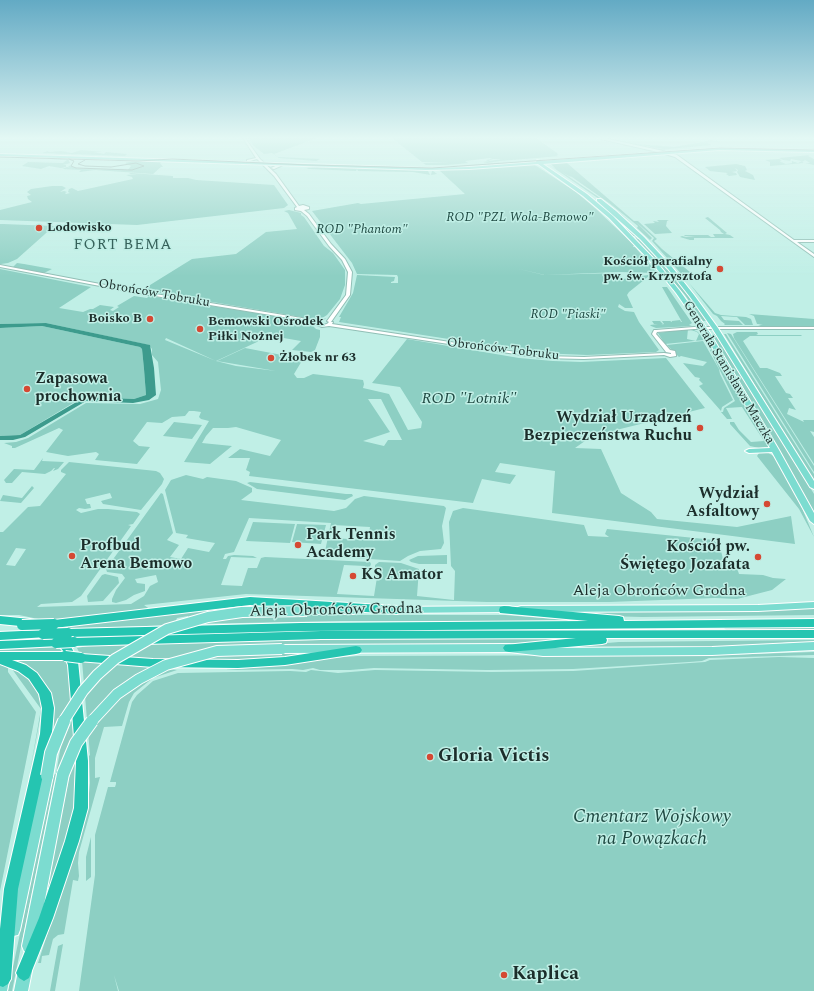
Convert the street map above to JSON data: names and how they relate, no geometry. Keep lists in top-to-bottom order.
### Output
{
  "streets": {
    "highway": ["Aleja Obrońców Grodna"],
    "main road": ["Generała Stanisława Maczka"],
    "street": ["Obrońców Tobruku"]
  },
  "crossings": [
    ["Obrońców Tobruku", "Generała Stanisława Maczka"]
  ],
  "districts": ["FORT BEMA"],
  "parks": [
    "ROD \"PZL Wola-Bemowo\"",
    "ROD \"Phantom\"",
    "ROD \"Piaski\"",
    "ROD \"Lotnik\"",
    "Cmentarz Wojskowy na Powązkach"
  ],
  "places": [
    "Lodowisko",
    "Kościół parafialny pw. św. Krzysztofa",
    "Boisko B",
    "Bemowski Ośrodek Piłki Nożnej",
    "Żłobek nr 63",
    "Zapasowa prochownia",
    "Wydział Urządzeń Bezpieczeństwa Ruchu",
    "Wydział Asfaltowy",
    "Park Tennis Academy",
    "Profbud Arena Bemowo",
    "Kościół pw. Świętego Jozafata",
    "KS Amator",
    "Gloria Victis",
    "Kaplica"
  ]
}
